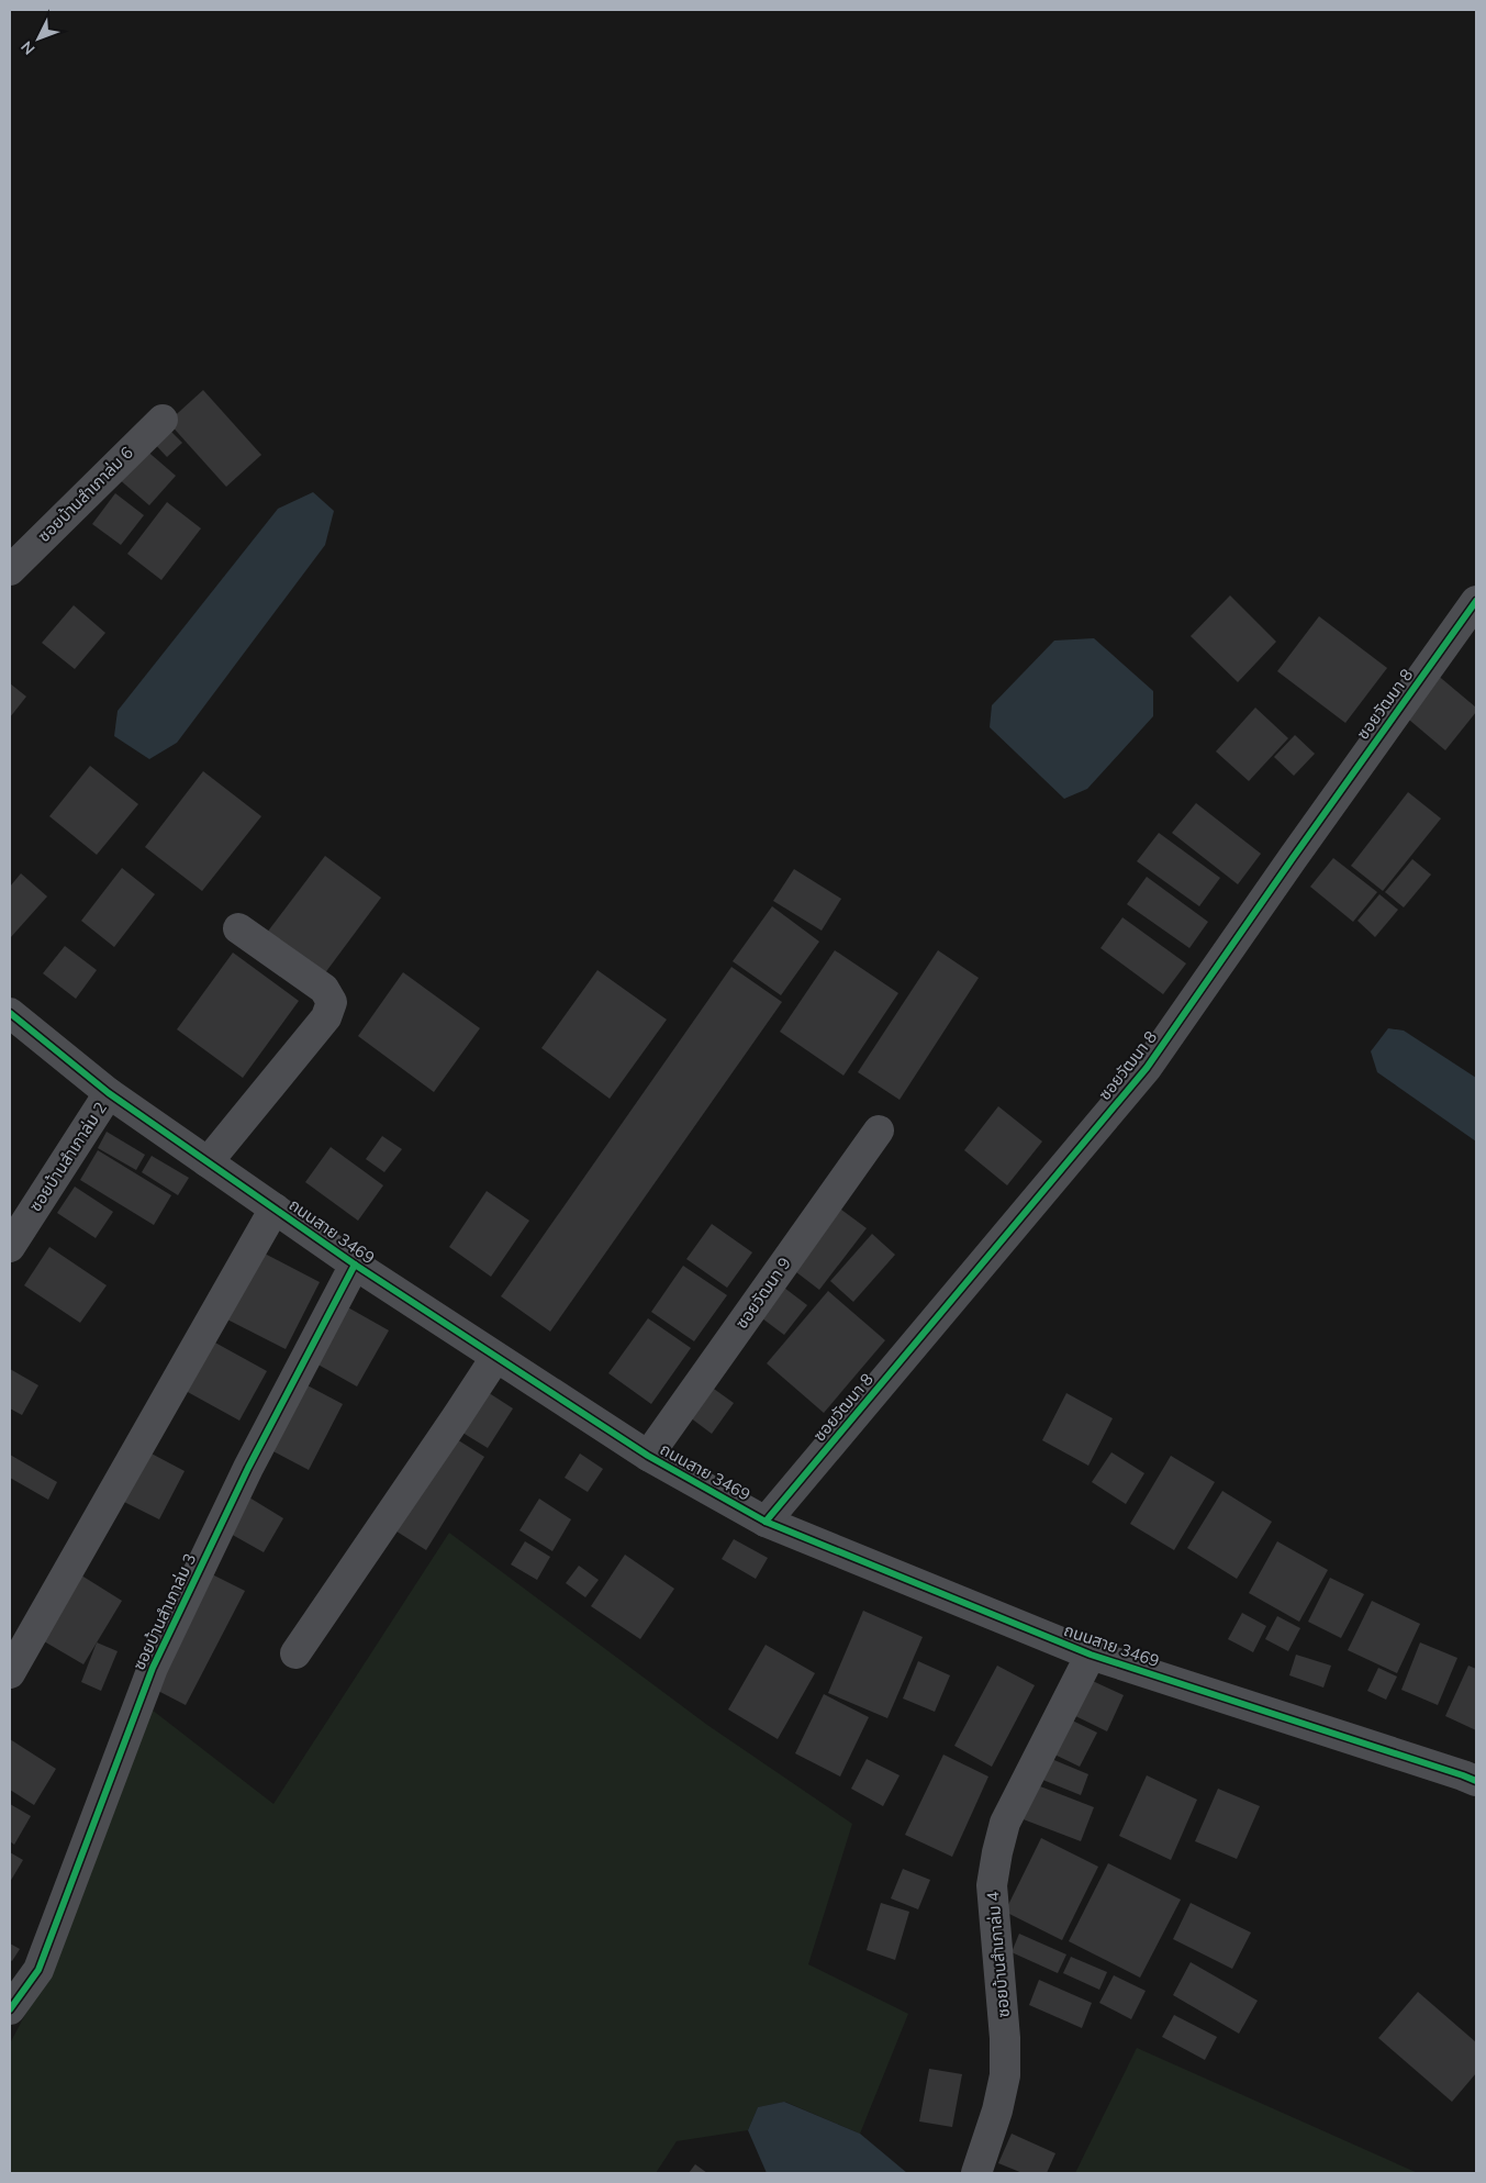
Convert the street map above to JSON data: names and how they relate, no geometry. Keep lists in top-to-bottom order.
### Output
{
  "streets": {
    "street": [
      "ซอยบ้านสำเภาล่ม 6",
      "ซอยวัฒนา 8",
      "ซอยบ้านสำเภาล่ม 2",
      "ถนนสาย 3469",
      "ซอยวัฒนา 9",
      "ซอยบ้านสำเภาล่ม 3",
      "ซอยบ้านสำเภาล่ม 4"
    ]
  },
  "crossings": [
    ["ซอยวัฒนา 8", "ถนนสาย 3469"],
    ["ซอยบ้านสำเภาล่ม 2", "ถนนสาย 3469"],
    ["ถนนสาย 3469", "ซอยวัฒนา 9"],
    ["ถนนสาย 3469", "ซอยบ้านสำเภาล่ม 3"],
    ["ถนนสาย 3469", "ซอยบ้านสำเภาล่ม 4"]
  ],
  "north": "bottom left"
}
